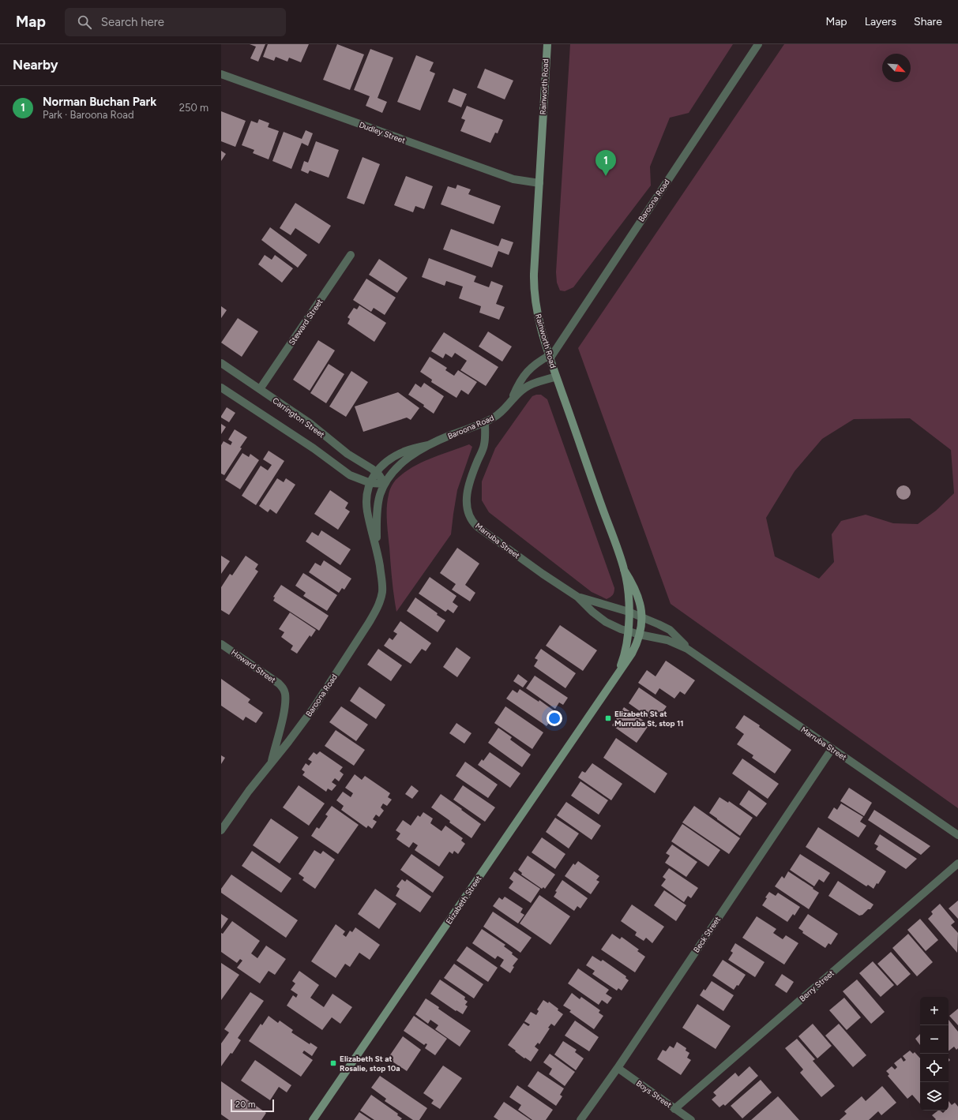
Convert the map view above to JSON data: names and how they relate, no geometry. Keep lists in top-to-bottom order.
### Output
{
  "streets": {
    "street": [
      "Rainworth Road",
      "Dudley Street",
      "Baroona Road",
      "Steward Street",
      "Carrington Street",
      "Marruba Street",
      "Howard Street",
      "Elizabeth Street",
      "Beck Street",
      "Berry Street",
      "Boys Street"
    ]
  },
  "crossings": [
    ["Rainworth Road", "Dudley Street"],
    ["Rainworth Road", "Baroona Road"],
    ["Rainworth Road", "Marruba Street"],
    ["Rainworth Road", "Elizabeth Street"],
    ["Baroona Road", "Carrington Street"],
    ["Baroona Road", "Marruba Street"],
    ["Baroona Road", "Howard Street"],
    ["Steward Street", "Carrington Street"],
    ["Marruba Street", "Elizabeth Street"],
    ["Marruba Street", "Beck Street"],
    ["Beck Street", "Boys Street"],
    ["Berry Street", "Boys Street"]
  ],
  "places": {
    "transit": ["Elizabeth St at Murruba St, stop 11", "Elizabeth St at Rosalie, stop 10a"]
  },
  "scale_bar": "20 m",
  "north": "bottom right",
  "page": {
    "header": "Map",
    "search": "Search here",
    "nav": ["Map", "Layers", "Share"],
    "heading": "Nearby",
    "list": [
      {
        "mark": "1",
        "name": "Norman Buchan Park",
        "note": "Park · Baroona Road",
        "value": "250 m"
      }
    ],
    "pins": "1",
    "map_buttons": ["+", "−"],
    "scale": "20 m"
  }
}
